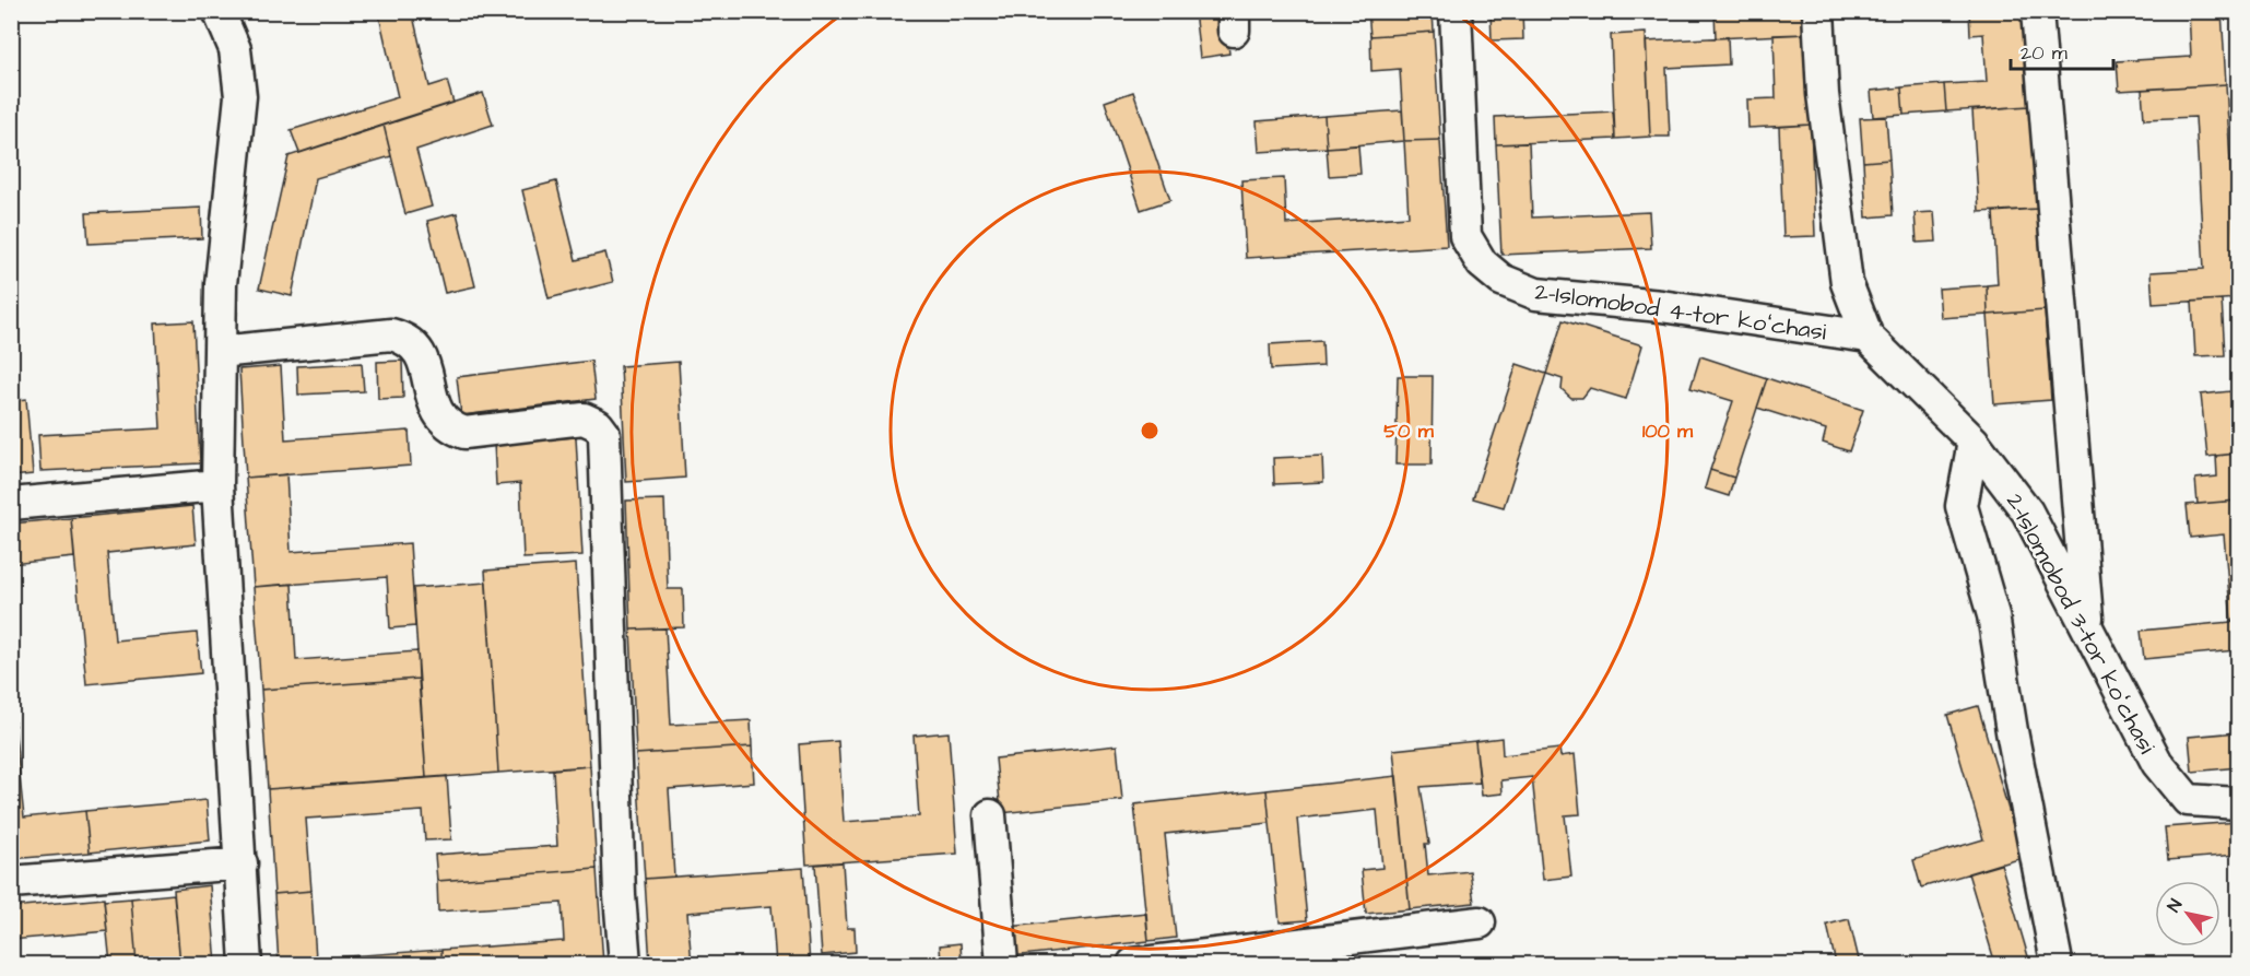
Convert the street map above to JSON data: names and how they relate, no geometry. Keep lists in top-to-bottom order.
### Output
{
  "streets": {
    "street": ["2-Islomobod 4-tor koʻchasi", "2-Islomobod 3-tor koʻchasi"]
  },
  "crossings": [
    ["2-Islomobod 4-tor koʻchasi", "2-Islomobod 3-tor koʻchasi"]
  ],
  "scale_bar": "20 m",
  "north": "top left",
  "rings": ["50 m", "100 m"]
}
